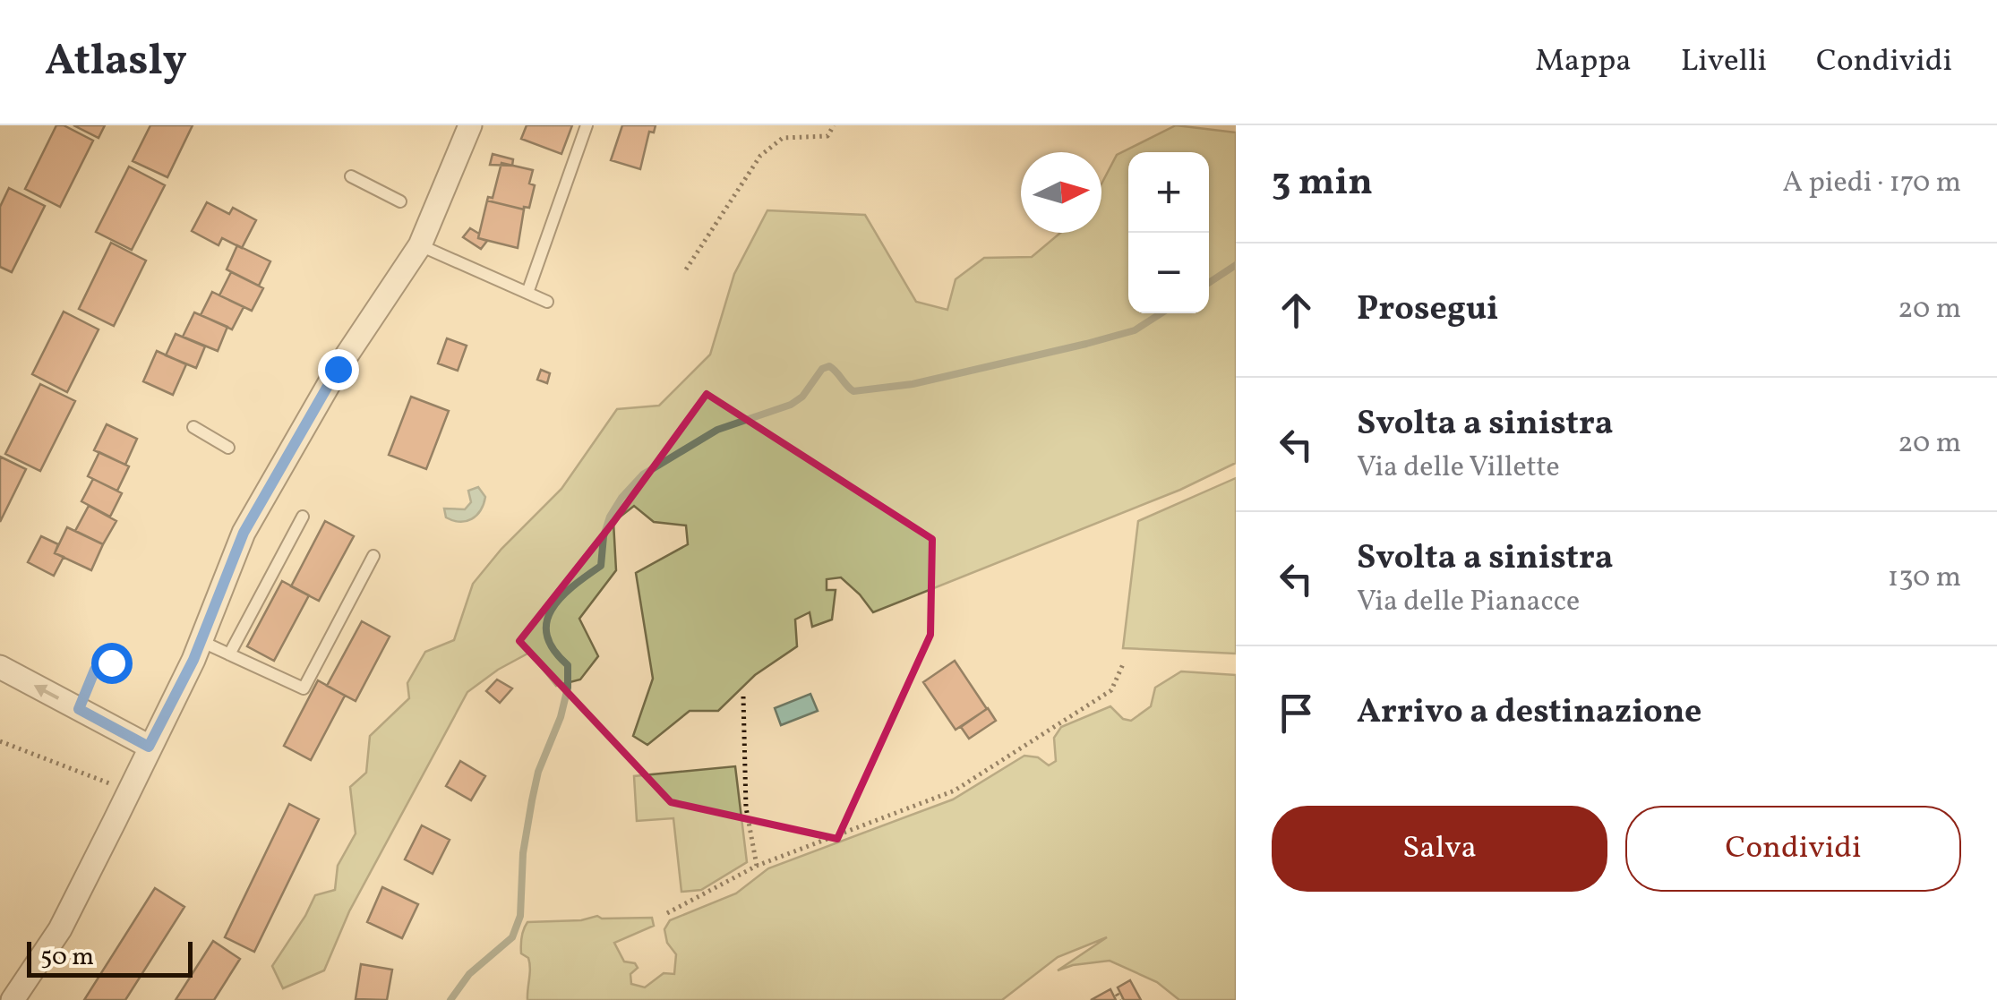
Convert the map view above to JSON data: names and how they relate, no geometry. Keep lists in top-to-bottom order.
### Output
{
  "scale_bar": "50 m",
  "north": "right",
  "page": {
    "header": "Atlasly",
    "nav": ["Mappa", "Livelli", "Condividi"],
    "heading": ["3 min", "A piedi · 170 m"],
    "map_buttons": ["+", "−"],
    "list": [
      ["Prosegui", "20 m"],
      ["Svolta a sinistra", "Via delle Villette", "20 m"],
      ["Svolta a sinistra", "Via delle Pianacce", "130 m"],
      "Arrivo a destinazione"
    ],
    "buttons": ["Salva", "Condividi"],
    "scale": "50 m"
  }
}
